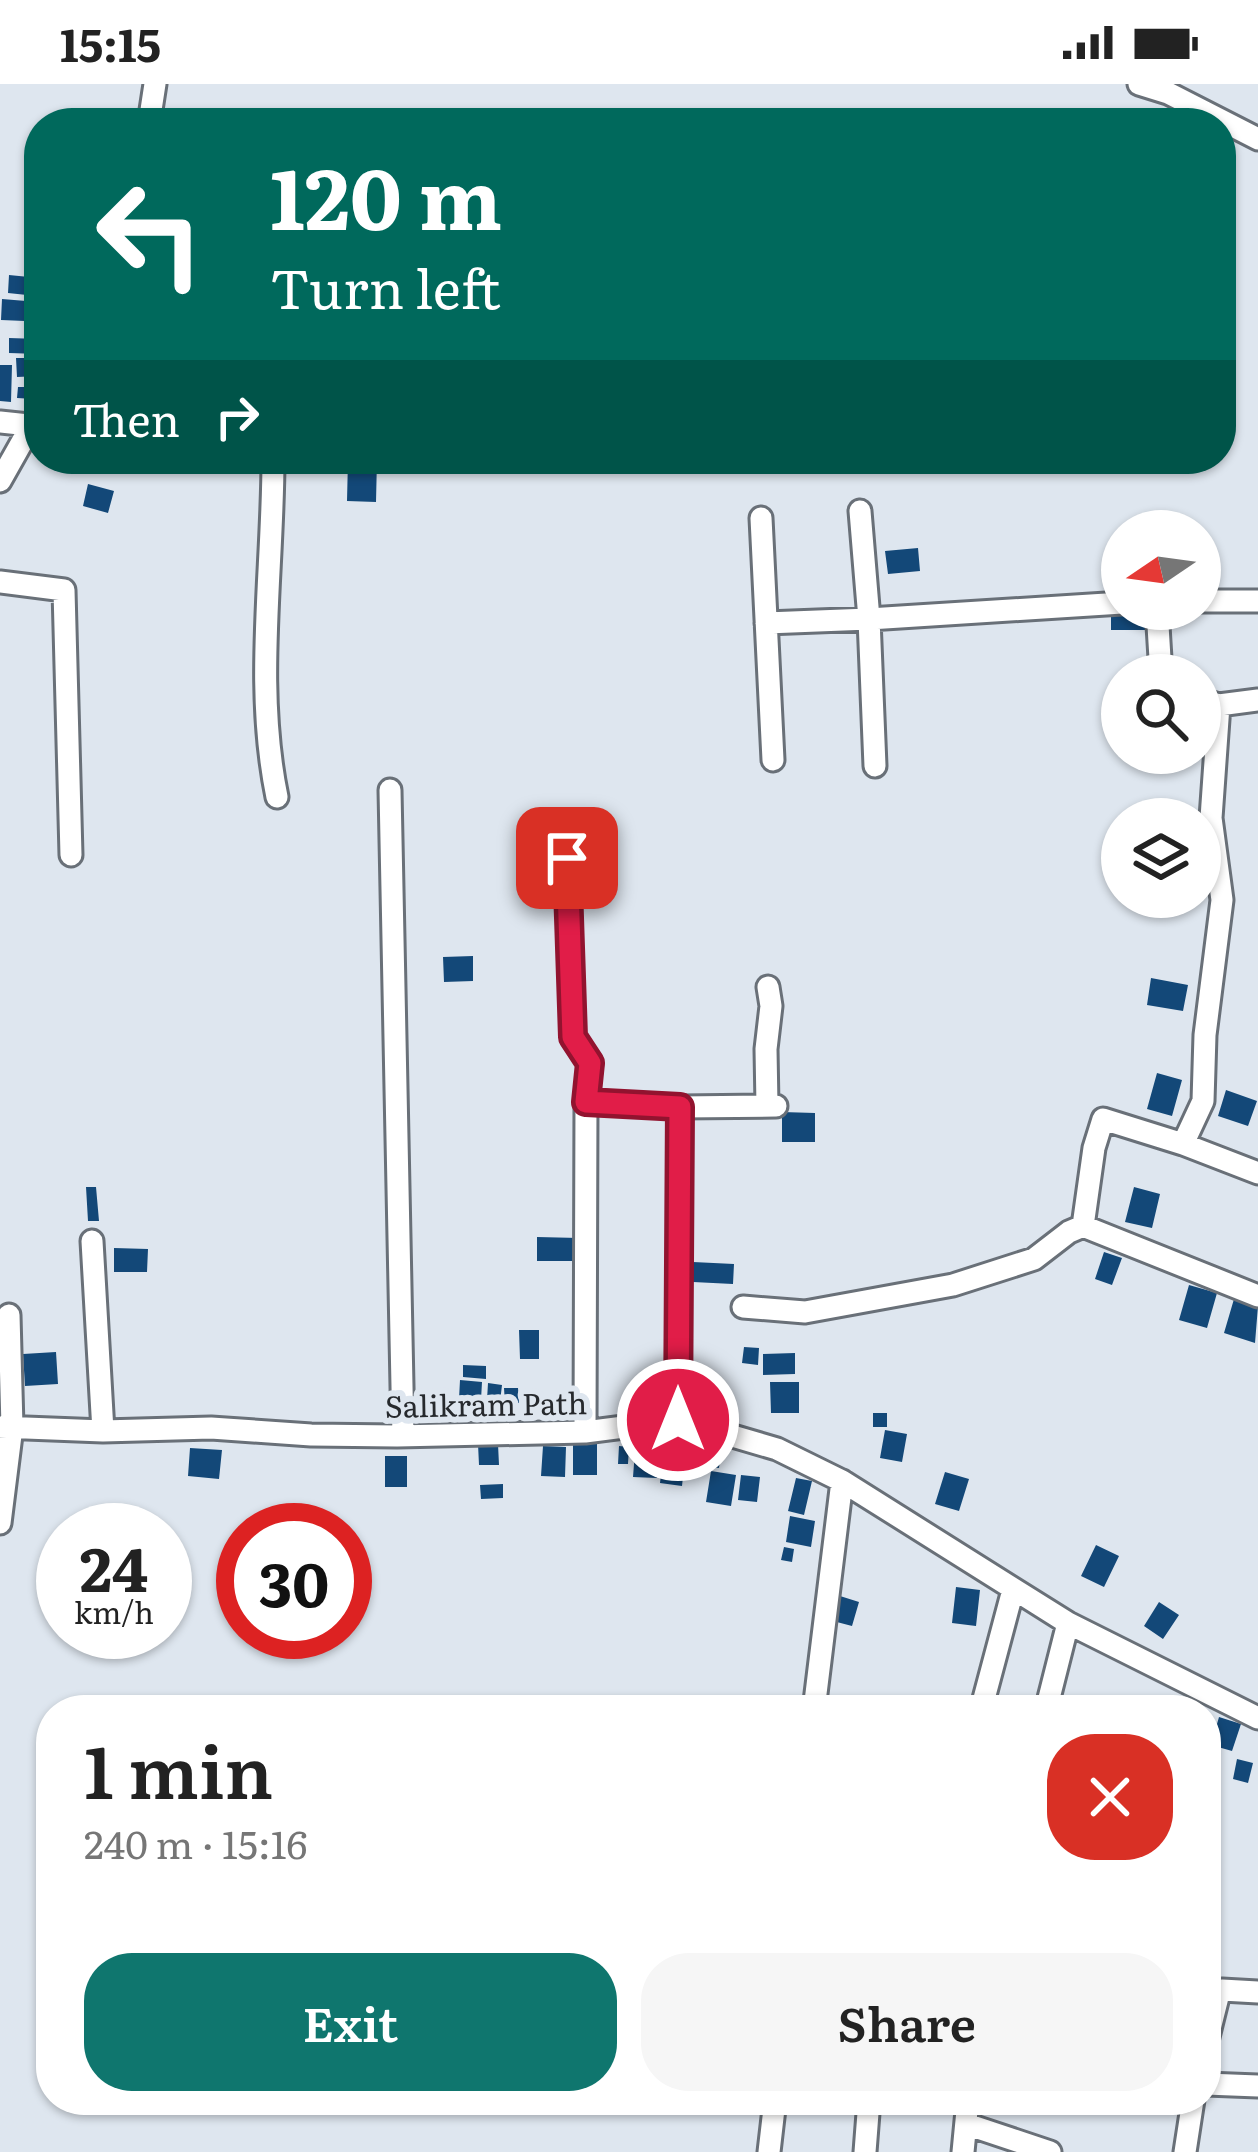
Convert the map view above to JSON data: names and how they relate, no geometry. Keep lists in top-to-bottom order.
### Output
{
  "streets": {
    "street": ["Salikram Path"]
  },
  "north": "left",
  "page": {
    "status": "15:15",
    "turn": ["120 m", "Turn left"],
    "then": "Then",
    "speed": "24 km/h",
    "limit": "30",
    "heading": ["1 min", "240 m · 15:16"],
    "buttons": ["Exit", "Share"]
  }
}
